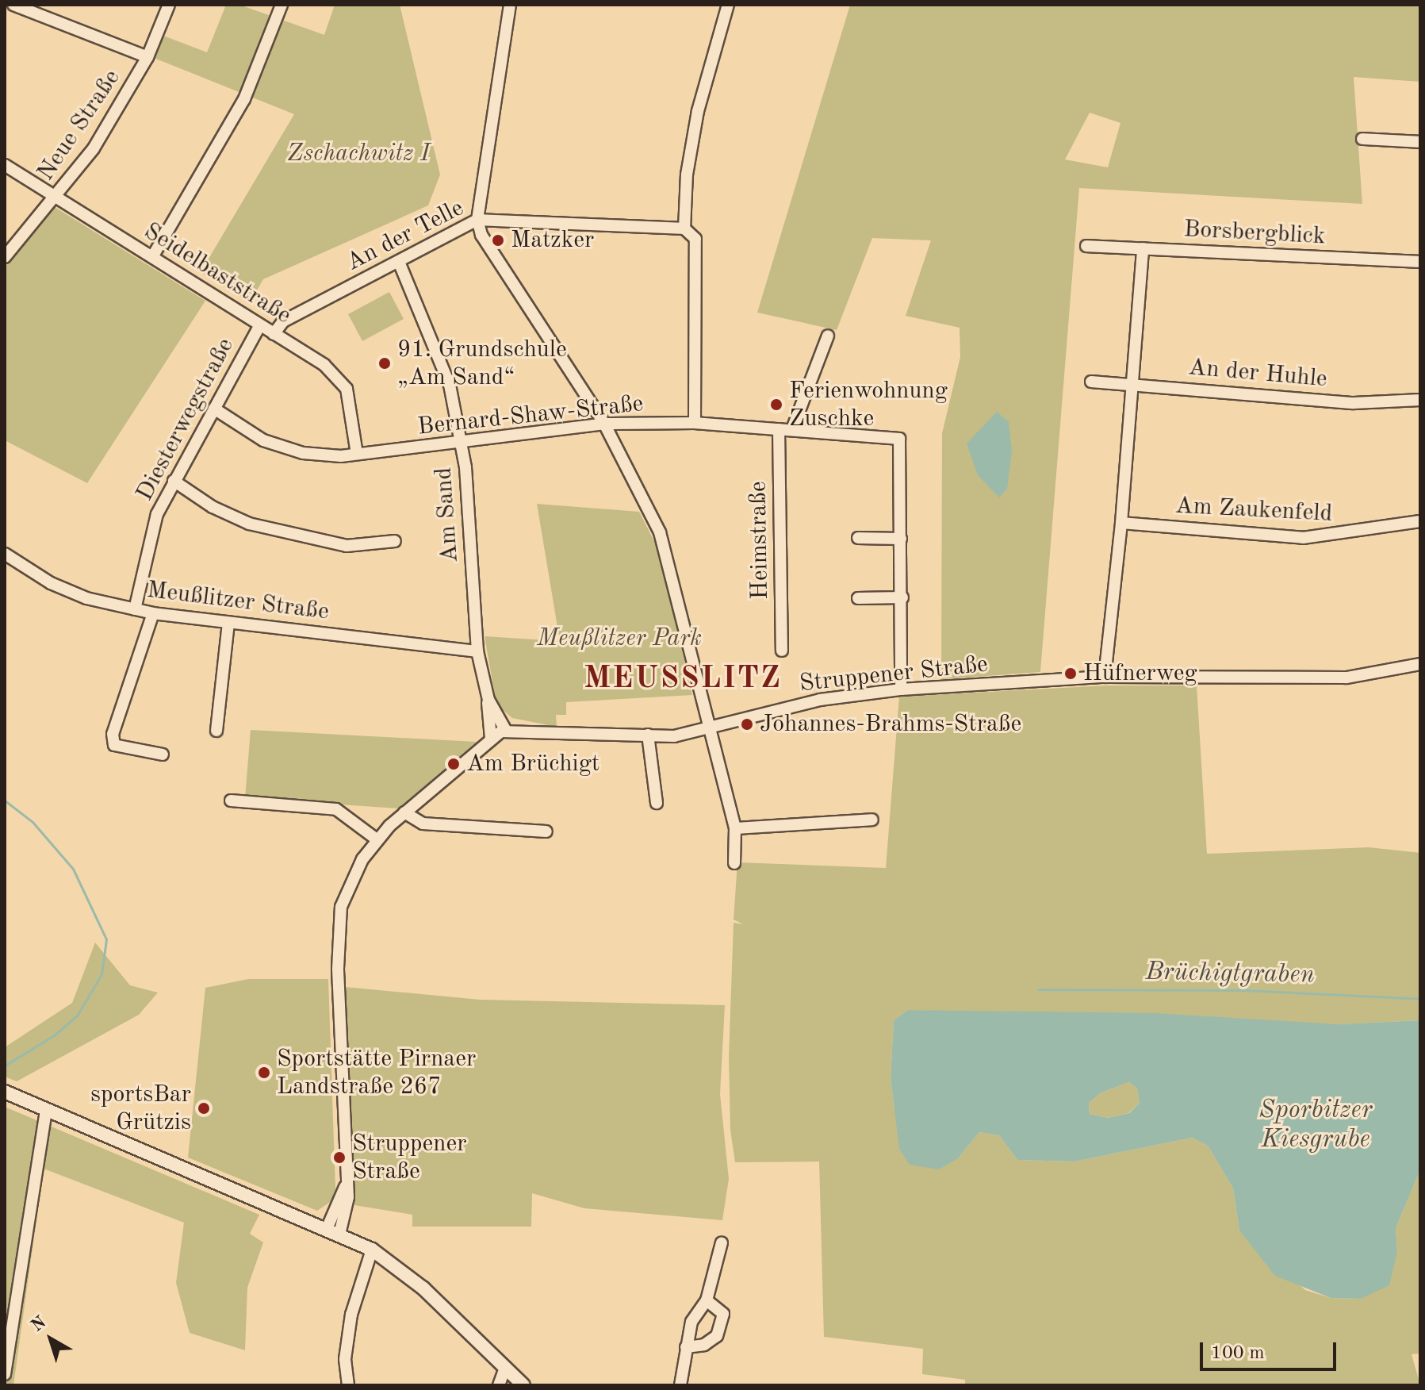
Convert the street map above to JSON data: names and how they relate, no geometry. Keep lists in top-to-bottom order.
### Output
{
  "streets": {
    "street": [
      "Neue Straße",
      "Borsbergblick",
      "An der Telle",
      "Seidelbaststraße",
      "An der Huhle",
      "Bernard-Shaw-Straße",
      "Diesterwegstraße",
      "Am Zaukenfeld",
      "Am Sand",
      "Heimstraße",
      "Meußlitzer Straße",
      "Struppener Straße"
    ]
  },
  "crossings": [
    ["Neue Straße", "Seidelbaststraße"],
    ["An der Telle", "Seidelbaststraße"],
    ["An der Telle", "Am Sand"],
    ["Seidelbaststraße", "Bernard-Shaw-Straße"],
    ["Seidelbaststraße", "Diesterwegstraße"],
    ["Bernard-Shaw-Straße", "Diesterwegstraße"],
    ["Bernard-Shaw-Straße", "Am Sand"],
    ["Bernard-Shaw-Straße", "Heimstraße"],
    ["Diesterwegstraße", "Meußlitzer Straße"],
    ["Am Sand", "Meußlitzer Straße"],
    ["Am Sand", "Struppener Straße"]
  ],
  "districts": ["MEUSSLITZ"],
  "water": ["Brüchigtgraben", "Sporbitzer Kiesgrube"],
  "parks": ["Zschachwitz I", "Meußlitzer Park"],
  "places": [
    "Matzker",
    "91. Grundschule „Am Sand“",
    "Ferienwohnung Zuschke",
    "Hüfnerweg",
    "Johannes-Brahms-Straße",
    "Am Brüchigt",
    "Sportstätte Pirnaer Landstraße 267",
    "sportsBar Grützis",
    "Struppener Straße"
  ],
  "scale_bar": "100 m",
  "north": "top left"
}
